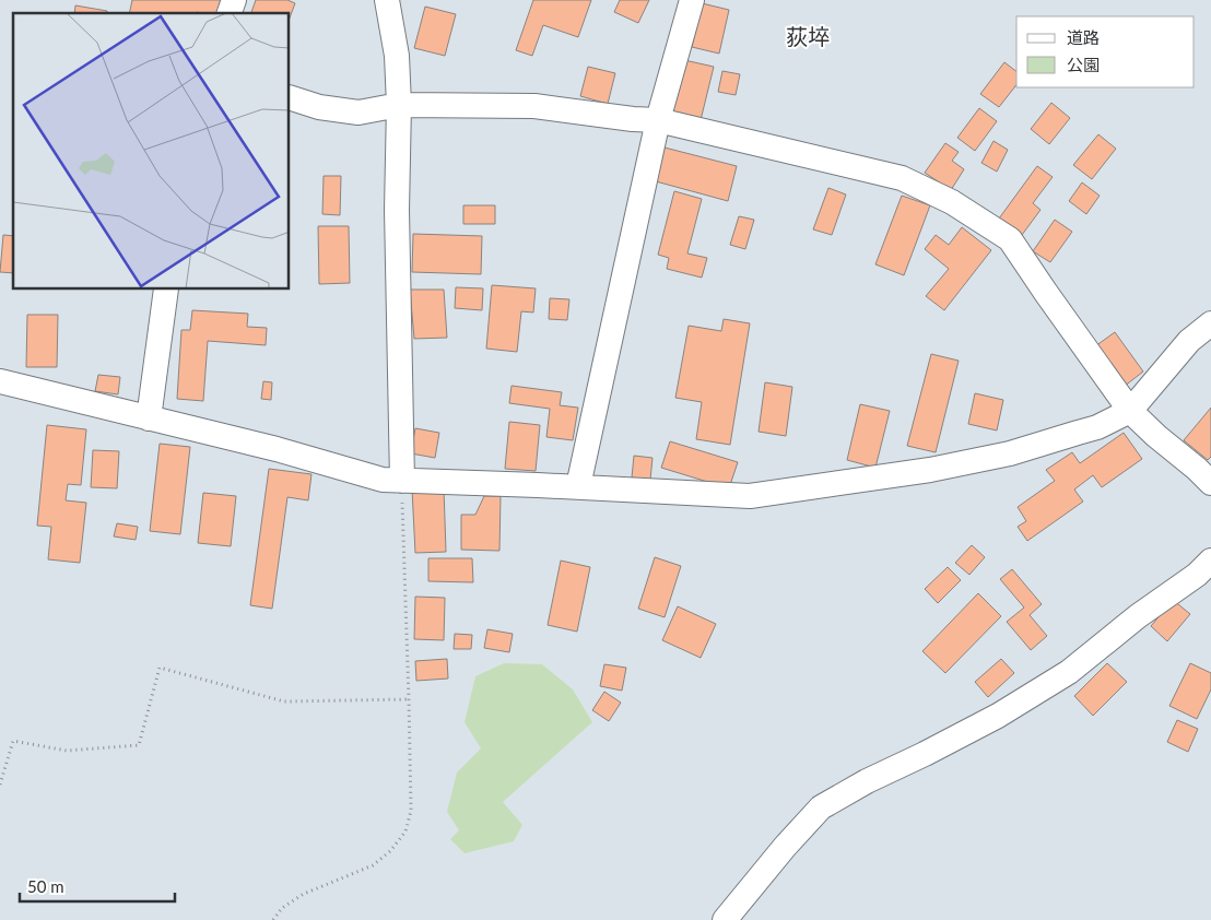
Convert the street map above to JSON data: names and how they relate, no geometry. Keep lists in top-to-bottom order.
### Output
{
  "districts": ["荻埣"],
  "legend": ["道路", "公園"],
  "scale_bar": "50 m"
}
